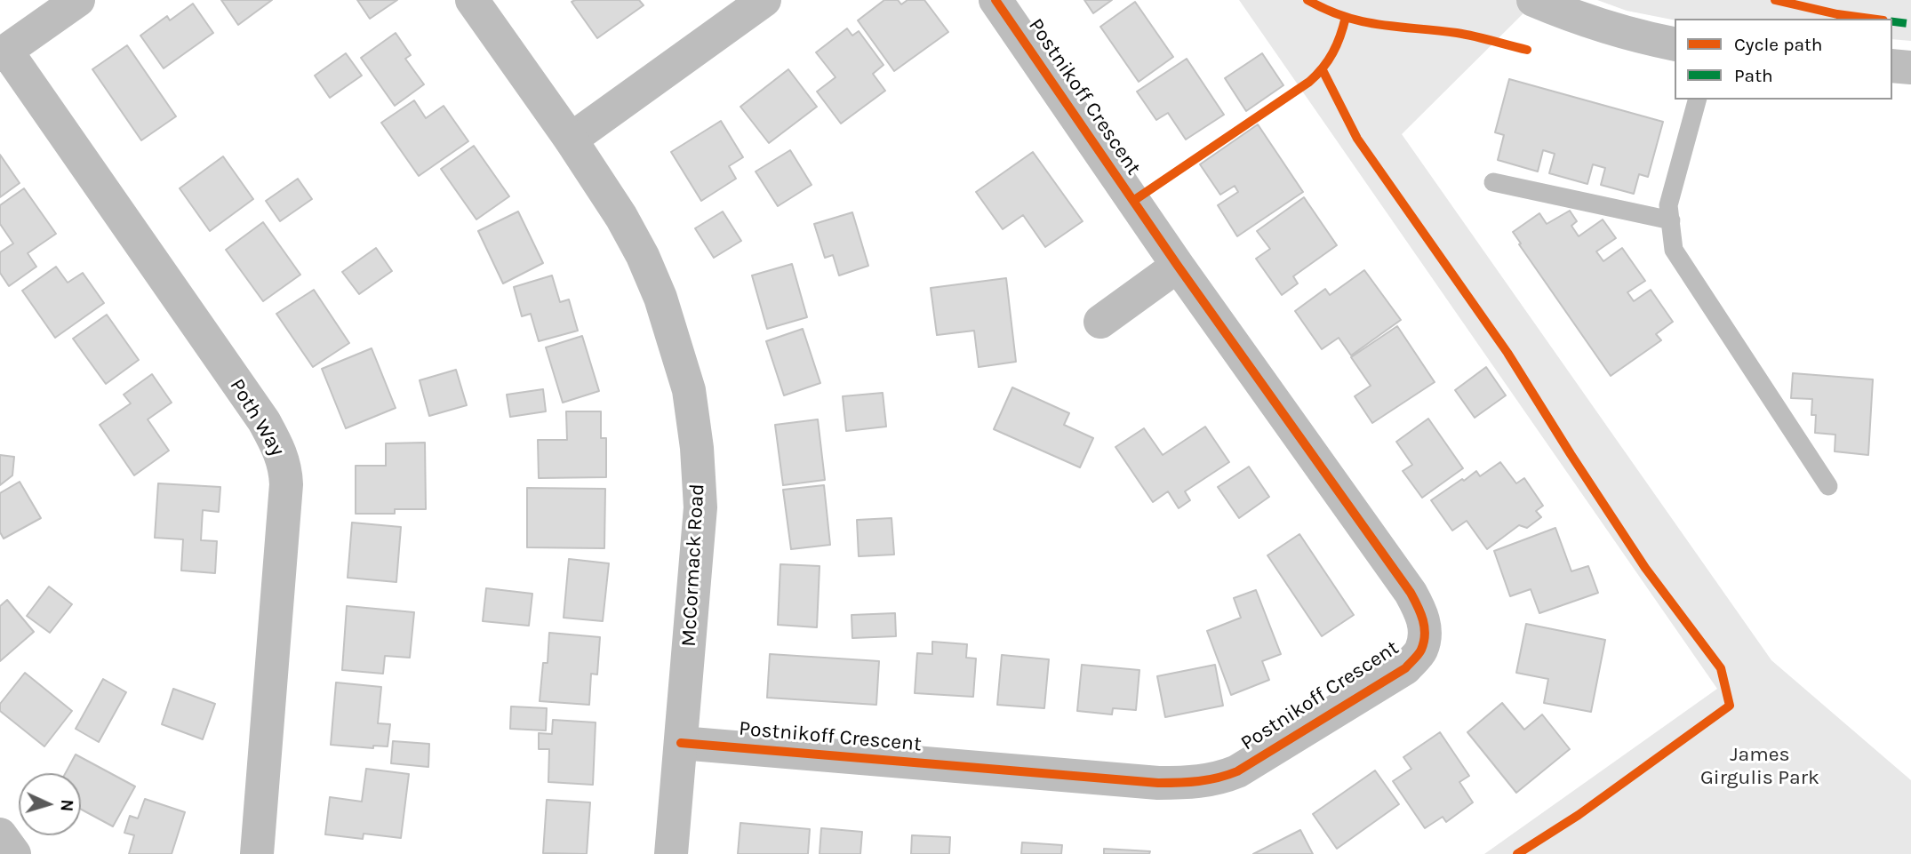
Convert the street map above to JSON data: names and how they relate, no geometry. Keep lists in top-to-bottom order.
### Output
{
  "streets": {
    "street": ["Postnikoff Crescent", "Poth Way", "McCormack Road"]
  },
  "crossings": [
    ["Postnikoff Crescent", "McCormack Road"]
  ],
  "parks": ["James Girgulis Park"],
  "legend": ["Cycle path", "Path"],
  "north": "right"
}
